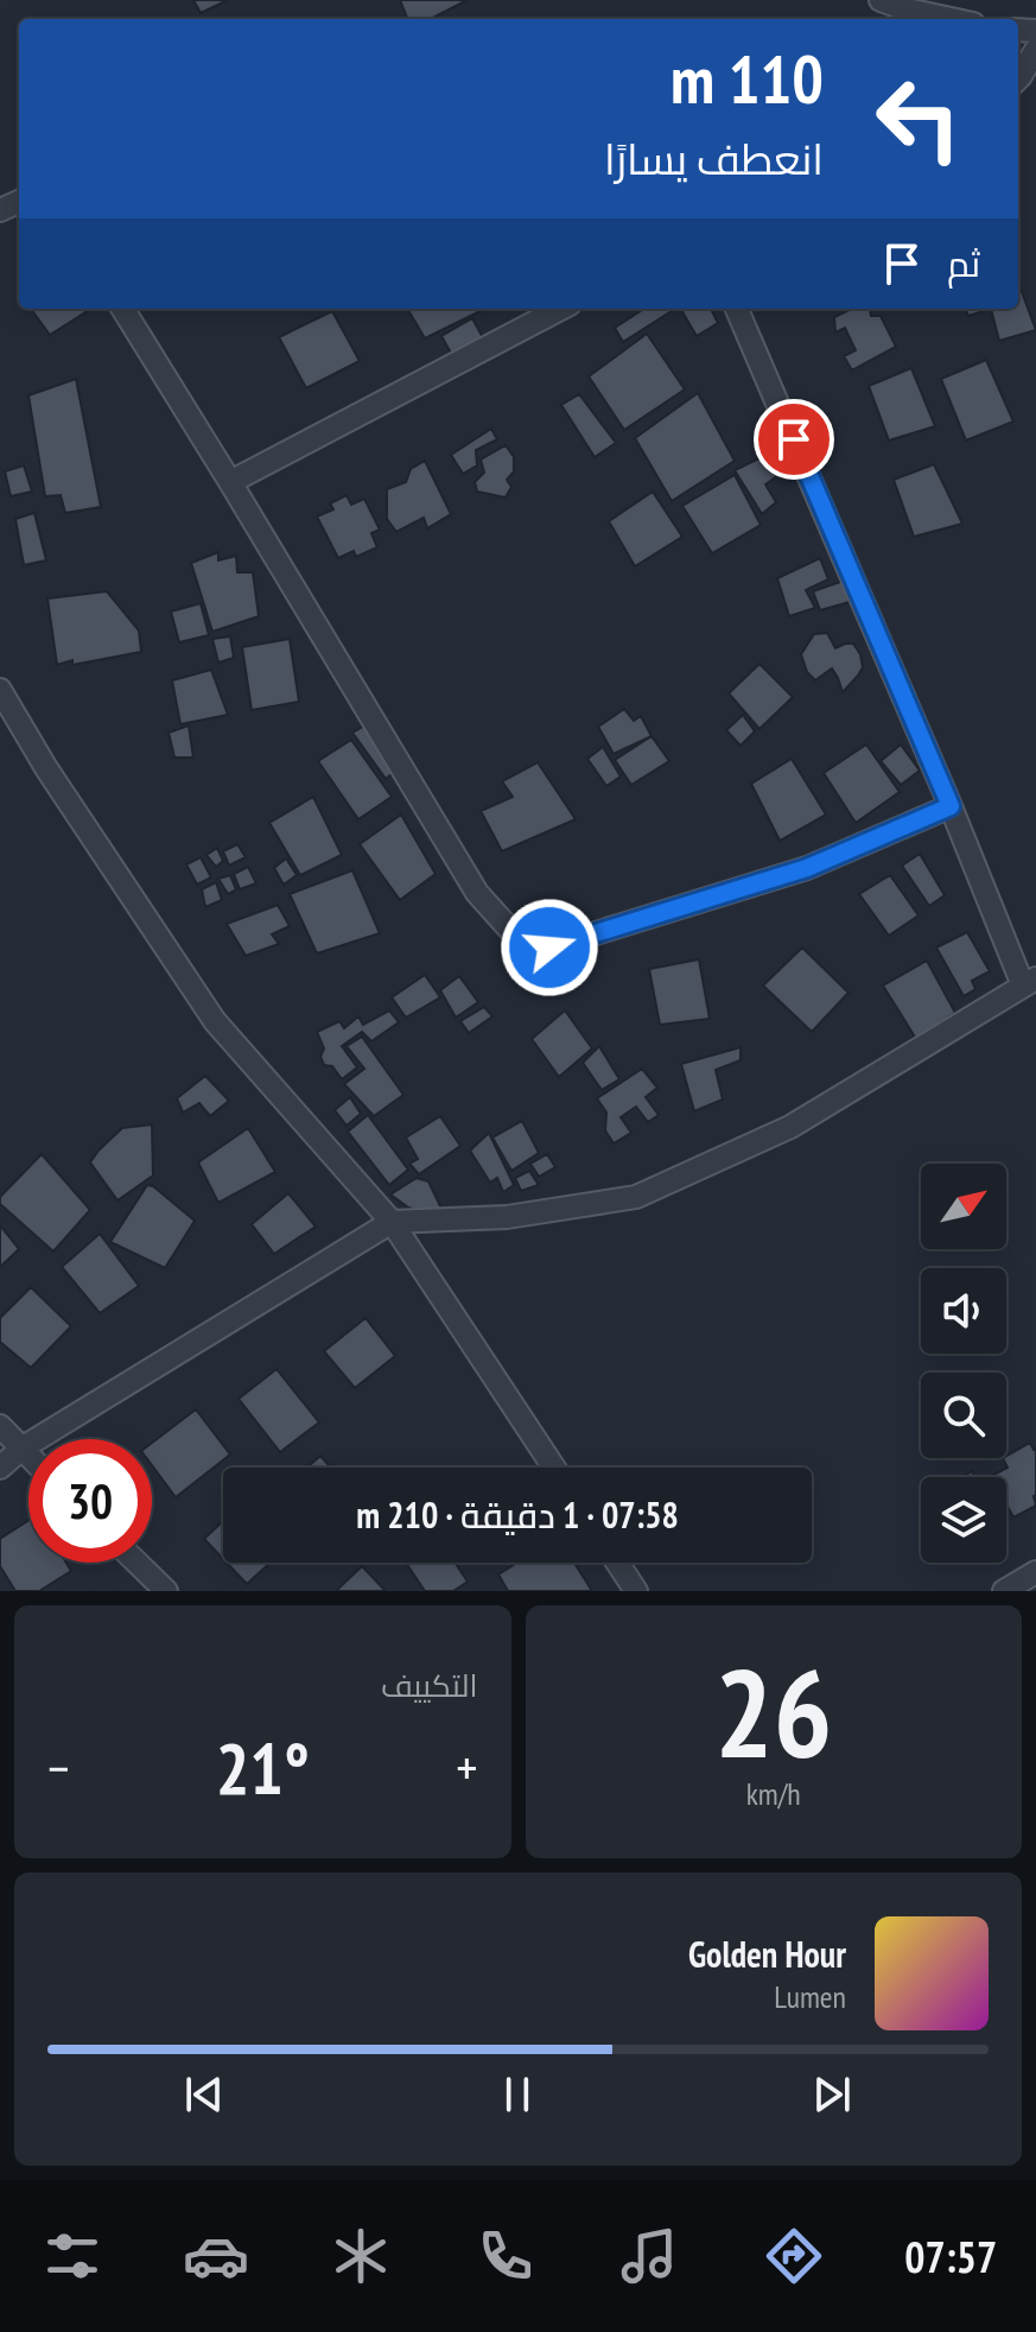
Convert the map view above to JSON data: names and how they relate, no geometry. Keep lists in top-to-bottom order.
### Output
{
  "north": "top right",
  "page": {
    "turn": ["110 m", "انعطف يسارًا"],
    "then": "ثم",
    "limit": "30",
    "trip": "07:58 · 1 دقيقة · 210 m",
    "tile": [
      ["26", "km/h"],
      "التكييف"
    ],
    "heat": ["−", "21°", "+"],
    "song": ["Golden Hour", "Lumen"],
    "tabs": "07:57"
  }
}
